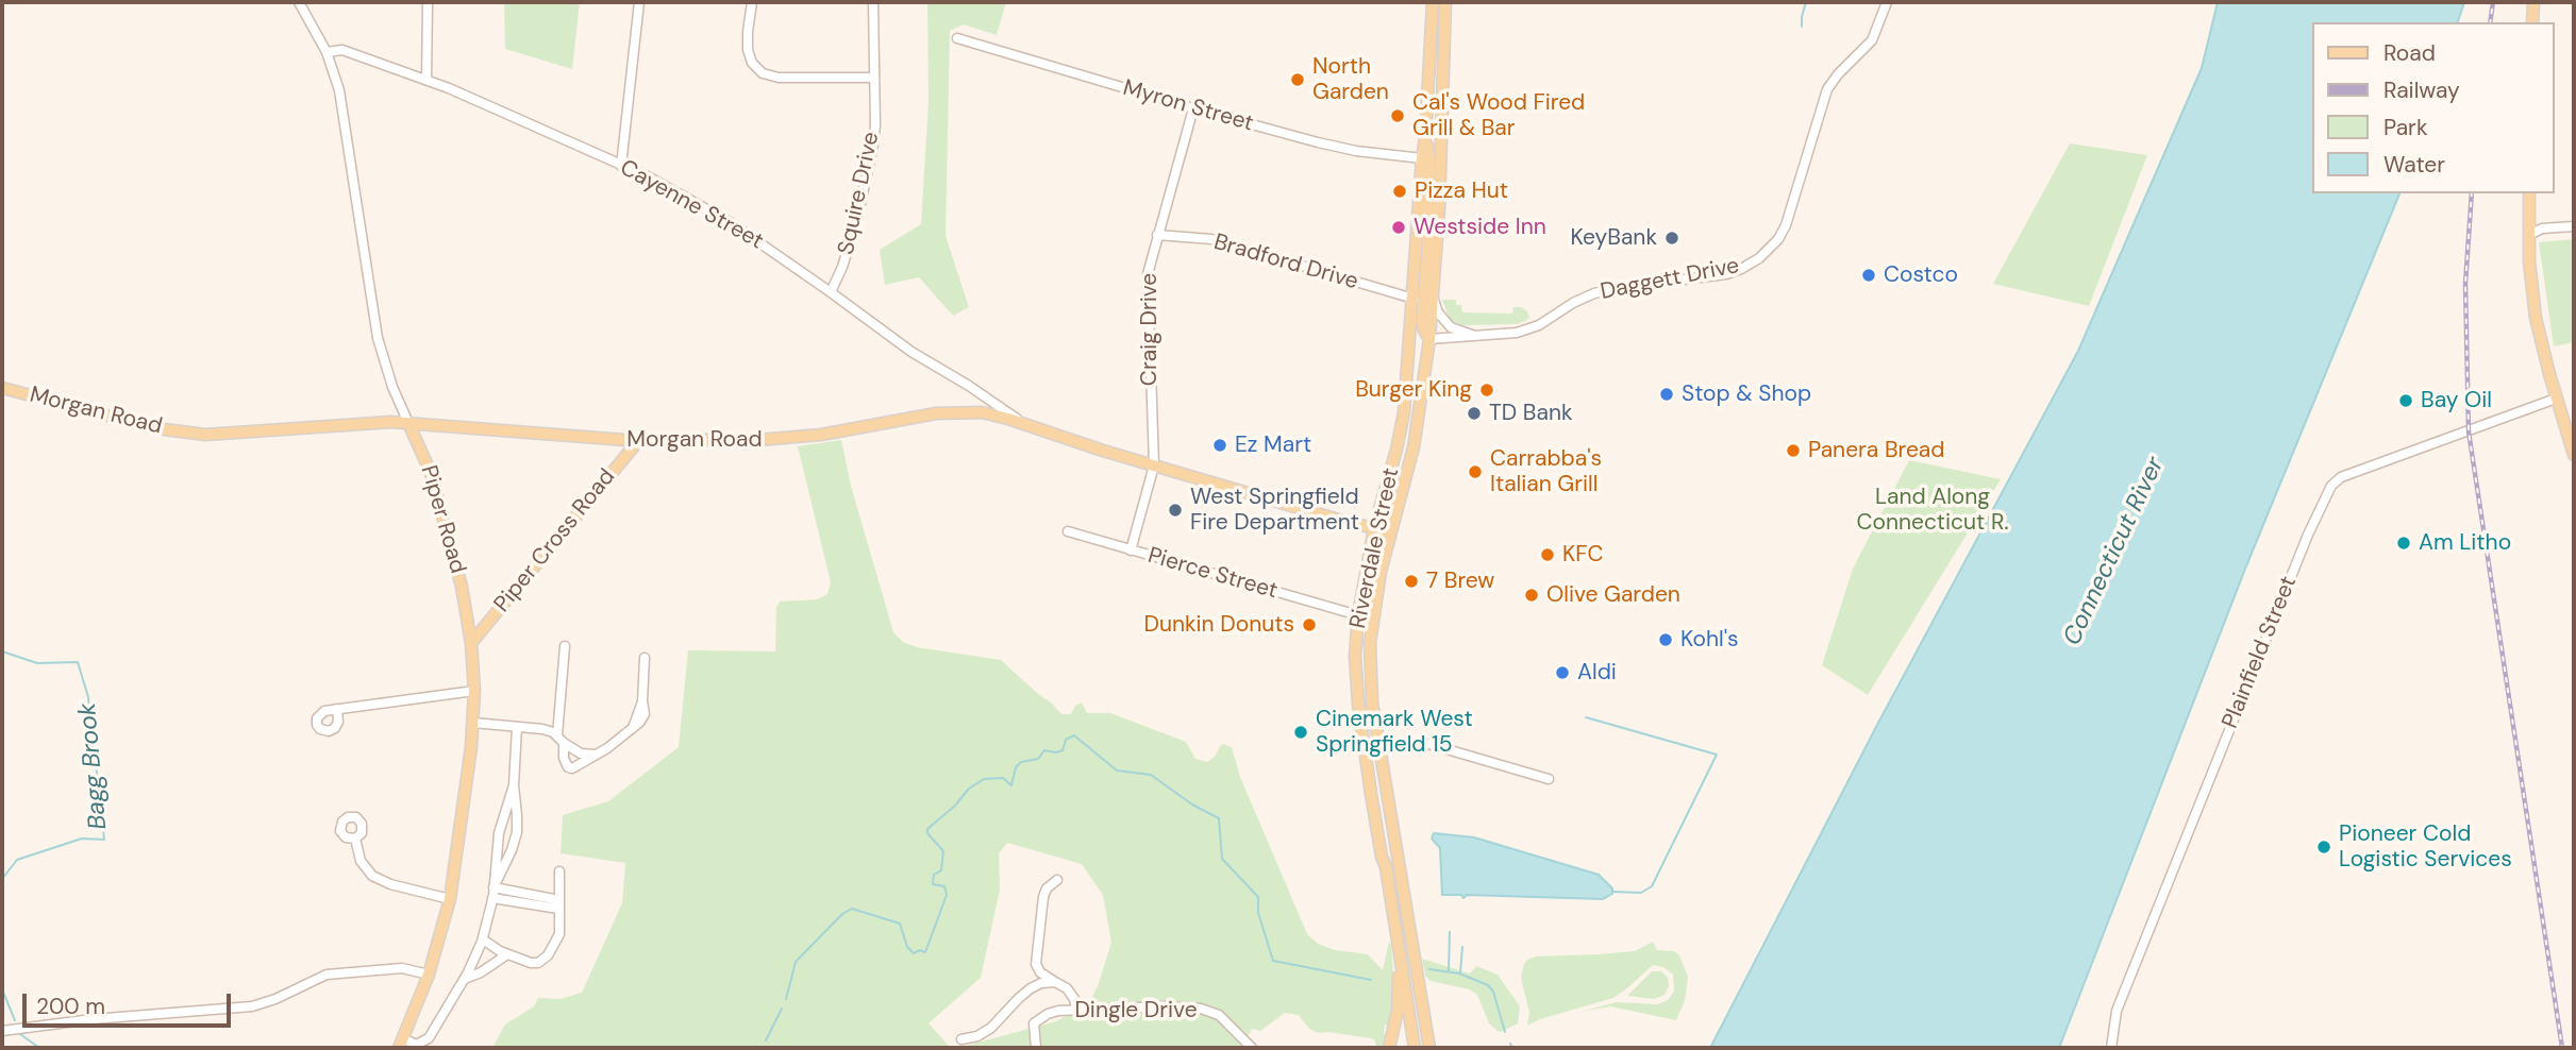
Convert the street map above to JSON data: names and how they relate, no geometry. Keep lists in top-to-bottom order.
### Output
{
  "streets": {
    "main road": [
      "Morgan Road",
      "Piper Road",
      "Piper Cross Road",
      "Riverdale Street"
    ],
    "street": [
      "Myron Street",
      "Squire Drive",
      "Cayenne Street",
      "Bradford Drive",
      "Daggett Drive",
      "Craig Drive",
      "Pierce Street",
      "Plainfield Street",
      "Dingle Drive"
    ]
  },
  "crossings": [
    ["Myron Street", "Craig Drive"],
    ["Myron Street", "Riverdale Street"],
    ["Squire Drive", "Cayenne Street"],
    ["Cayenne Street", "Morgan Road"],
    ["Cayenne Street", "Piper Road"],
    ["Bradford Drive", "Craig Drive"],
    ["Bradford Drive", "Riverdale Street"],
    ["Daggett Drive", "Riverdale Street"],
    ["Craig Drive", "Morgan Road"],
    ["Craig Drive", "Pierce Street"],
    ["Morgan Road", "Piper Road"],
    ["Morgan Road", "Piper Cross Road"],
    ["Morgan Road", "Riverdale Street"],
    ["Piper Road", "Piper Cross Road"],
    ["Riverdale Street", "Pierce Street"]
  ],
  "water": ["Connecticut River", "Bagg Brook"],
  "parks": ["Land Along Connecticut R."],
  "places": [
    "North Garden",
    "Cal's Wood Fired Grill & Bar",
    "Pizza Hut",
    "Westside Inn",
    "KeyBank",
    "Costco",
    "Burger King",
    "Stop & Shop",
    "Bay Oil",
    "TD Bank",
    "Ez Mart",
    "Panera Bread",
    "Carrabba's Italian Grill",
    "West Springfield Fire Department",
    "Am Litho",
    "KFC",
    "7 Brew",
    "Olive Garden",
    "Dunkin Donuts",
    "Kohl's",
    "Aldi",
    "Cinemark West Springfield 15",
    "Pioneer Cold Logistic Services"
  ],
  "legend": [
    "Road",
    "Railway",
    "Park",
    "Water"
  ],
  "scale_bar": "200 m"
}
